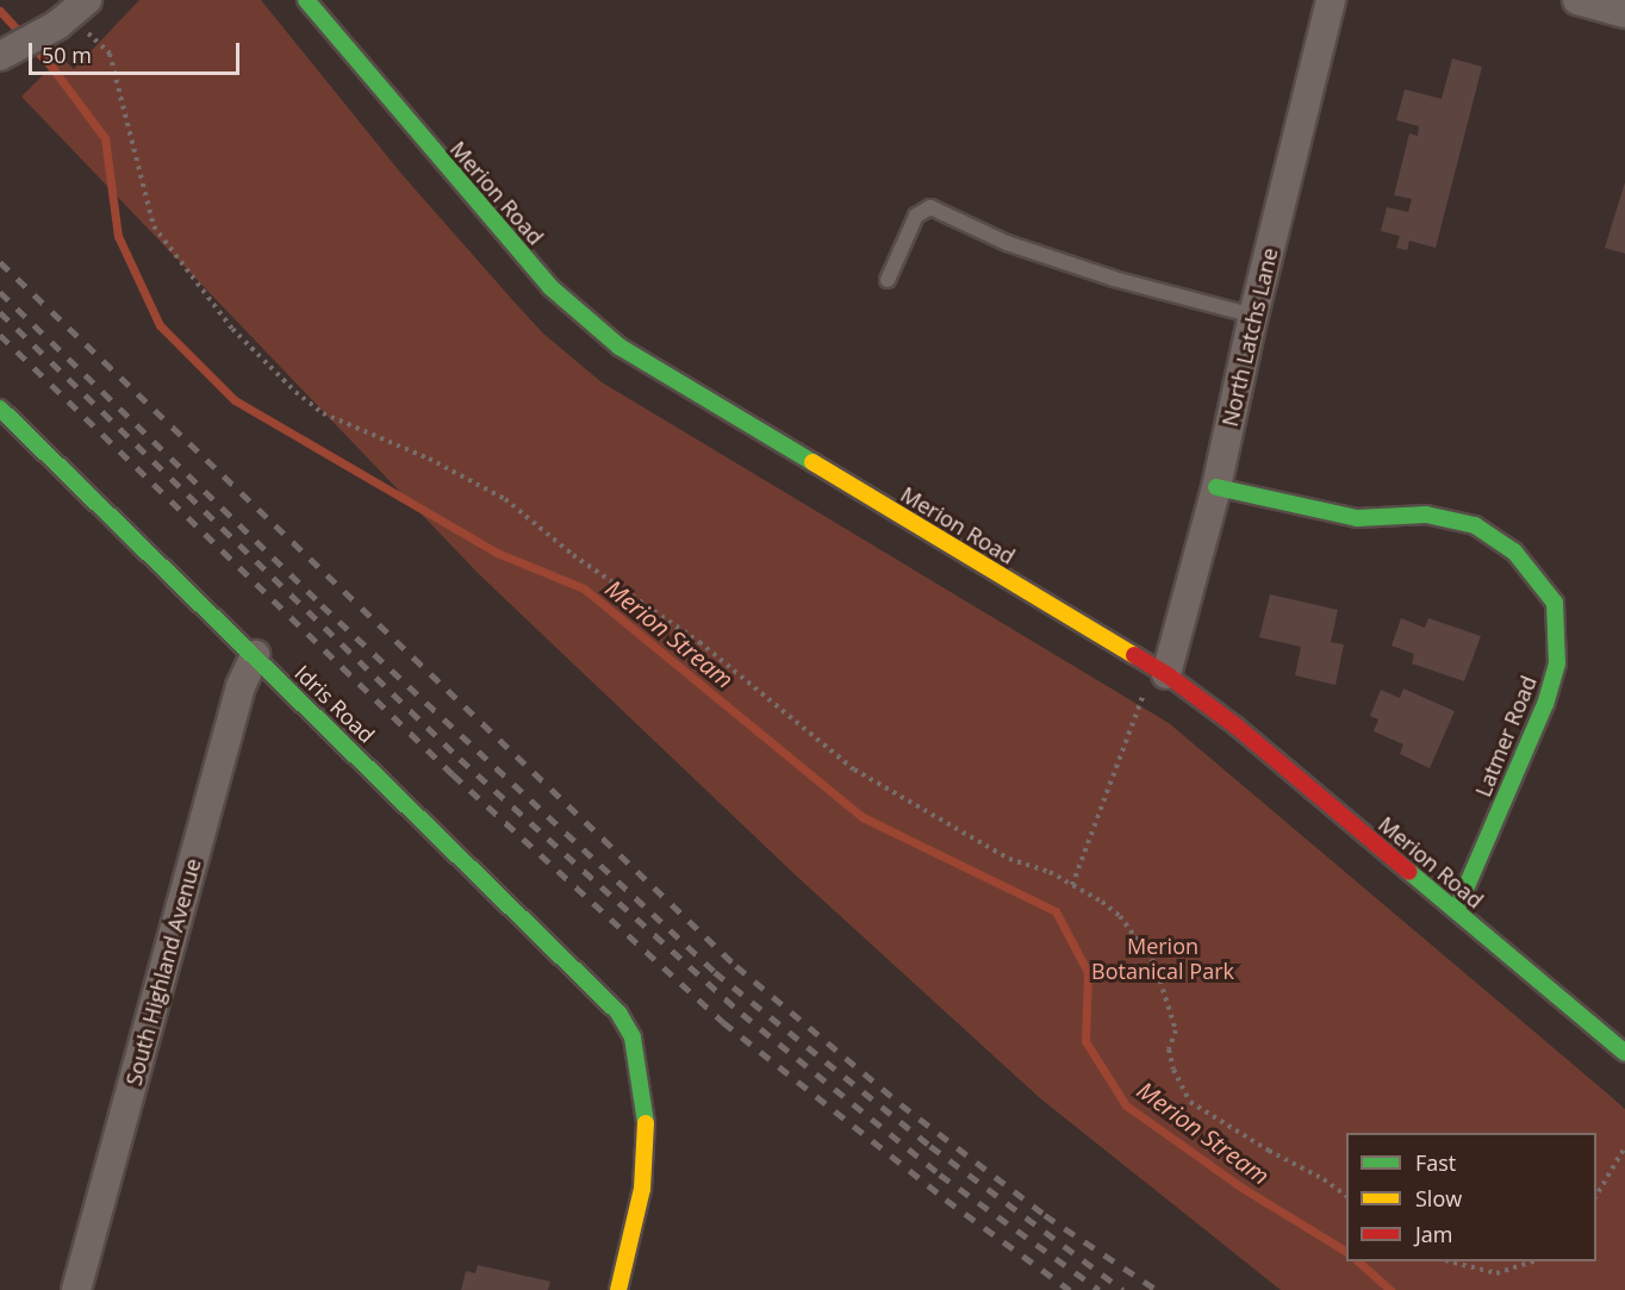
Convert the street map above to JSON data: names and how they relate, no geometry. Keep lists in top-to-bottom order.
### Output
{
  "streets": {
    "street": [
      "Merion Road",
      "North Latchs Lane",
      "Idris Road",
      "Latmer Road",
      "South Highland Avenue"
    ]
  },
  "crossings": [
    ["Merion Road", "North Latchs Lane"],
    ["Merion Road", "Latmer Road"],
    ["North Latchs Lane", "Latmer Road"],
    ["Idris Road", "South Highland Avenue"]
  ],
  "water": ["Merion Stream"],
  "parks": ["Merion Botanical Park"],
  "legend": ["Fast", "Slow", "Jam"],
  "scale_bar": "50 m"
}
